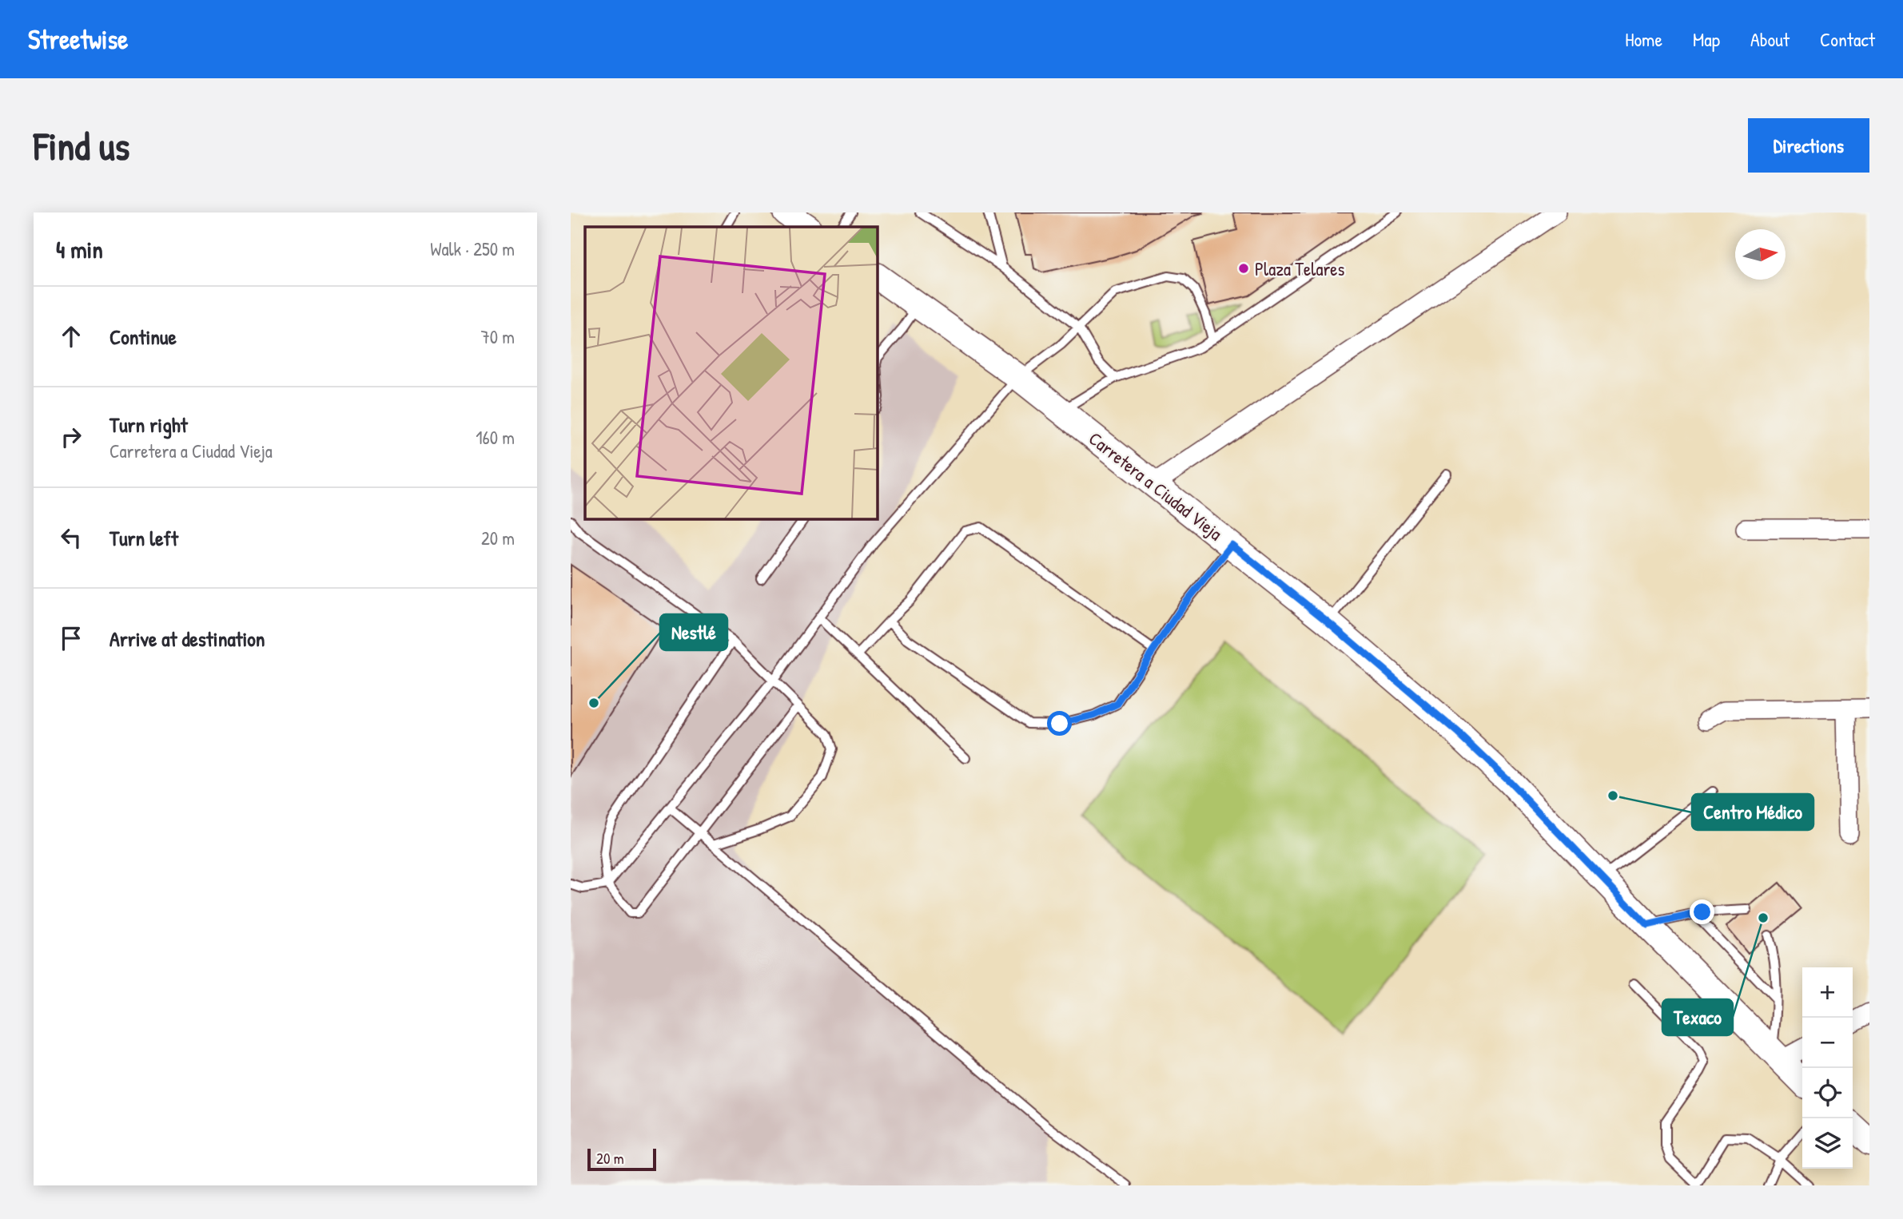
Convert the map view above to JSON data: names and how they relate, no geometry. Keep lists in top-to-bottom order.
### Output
{
  "streets": {
    "main road": ["Carretera a Ciudad Vieja"]
  },
  "places": [
    "Plaza Telares",
    "Nestlé",
    "Centro Médico",
    "Texaco"
  ],
  "scale_bar": "20 m",
  "north": "right",
  "page": {
    "header": "Streetwise",
    "nav": [
      "Home",
      "Map",
      "About",
      "Contact"
    ],
    "buttons": "Directions",
    "title": "Find us",
    "heading": ["4 min", "Walk · 250 m"],
    "list": [
      ["Continue", "70 m"],
      ["Turn right", "Carretera a Ciudad Vieja", "160 m"],
      ["Turn left", "20 m"],
      "Arrive at destination"
    ],
    "map_buttons": ["+", "−"],
    "scale": "20 m"
  }
}
